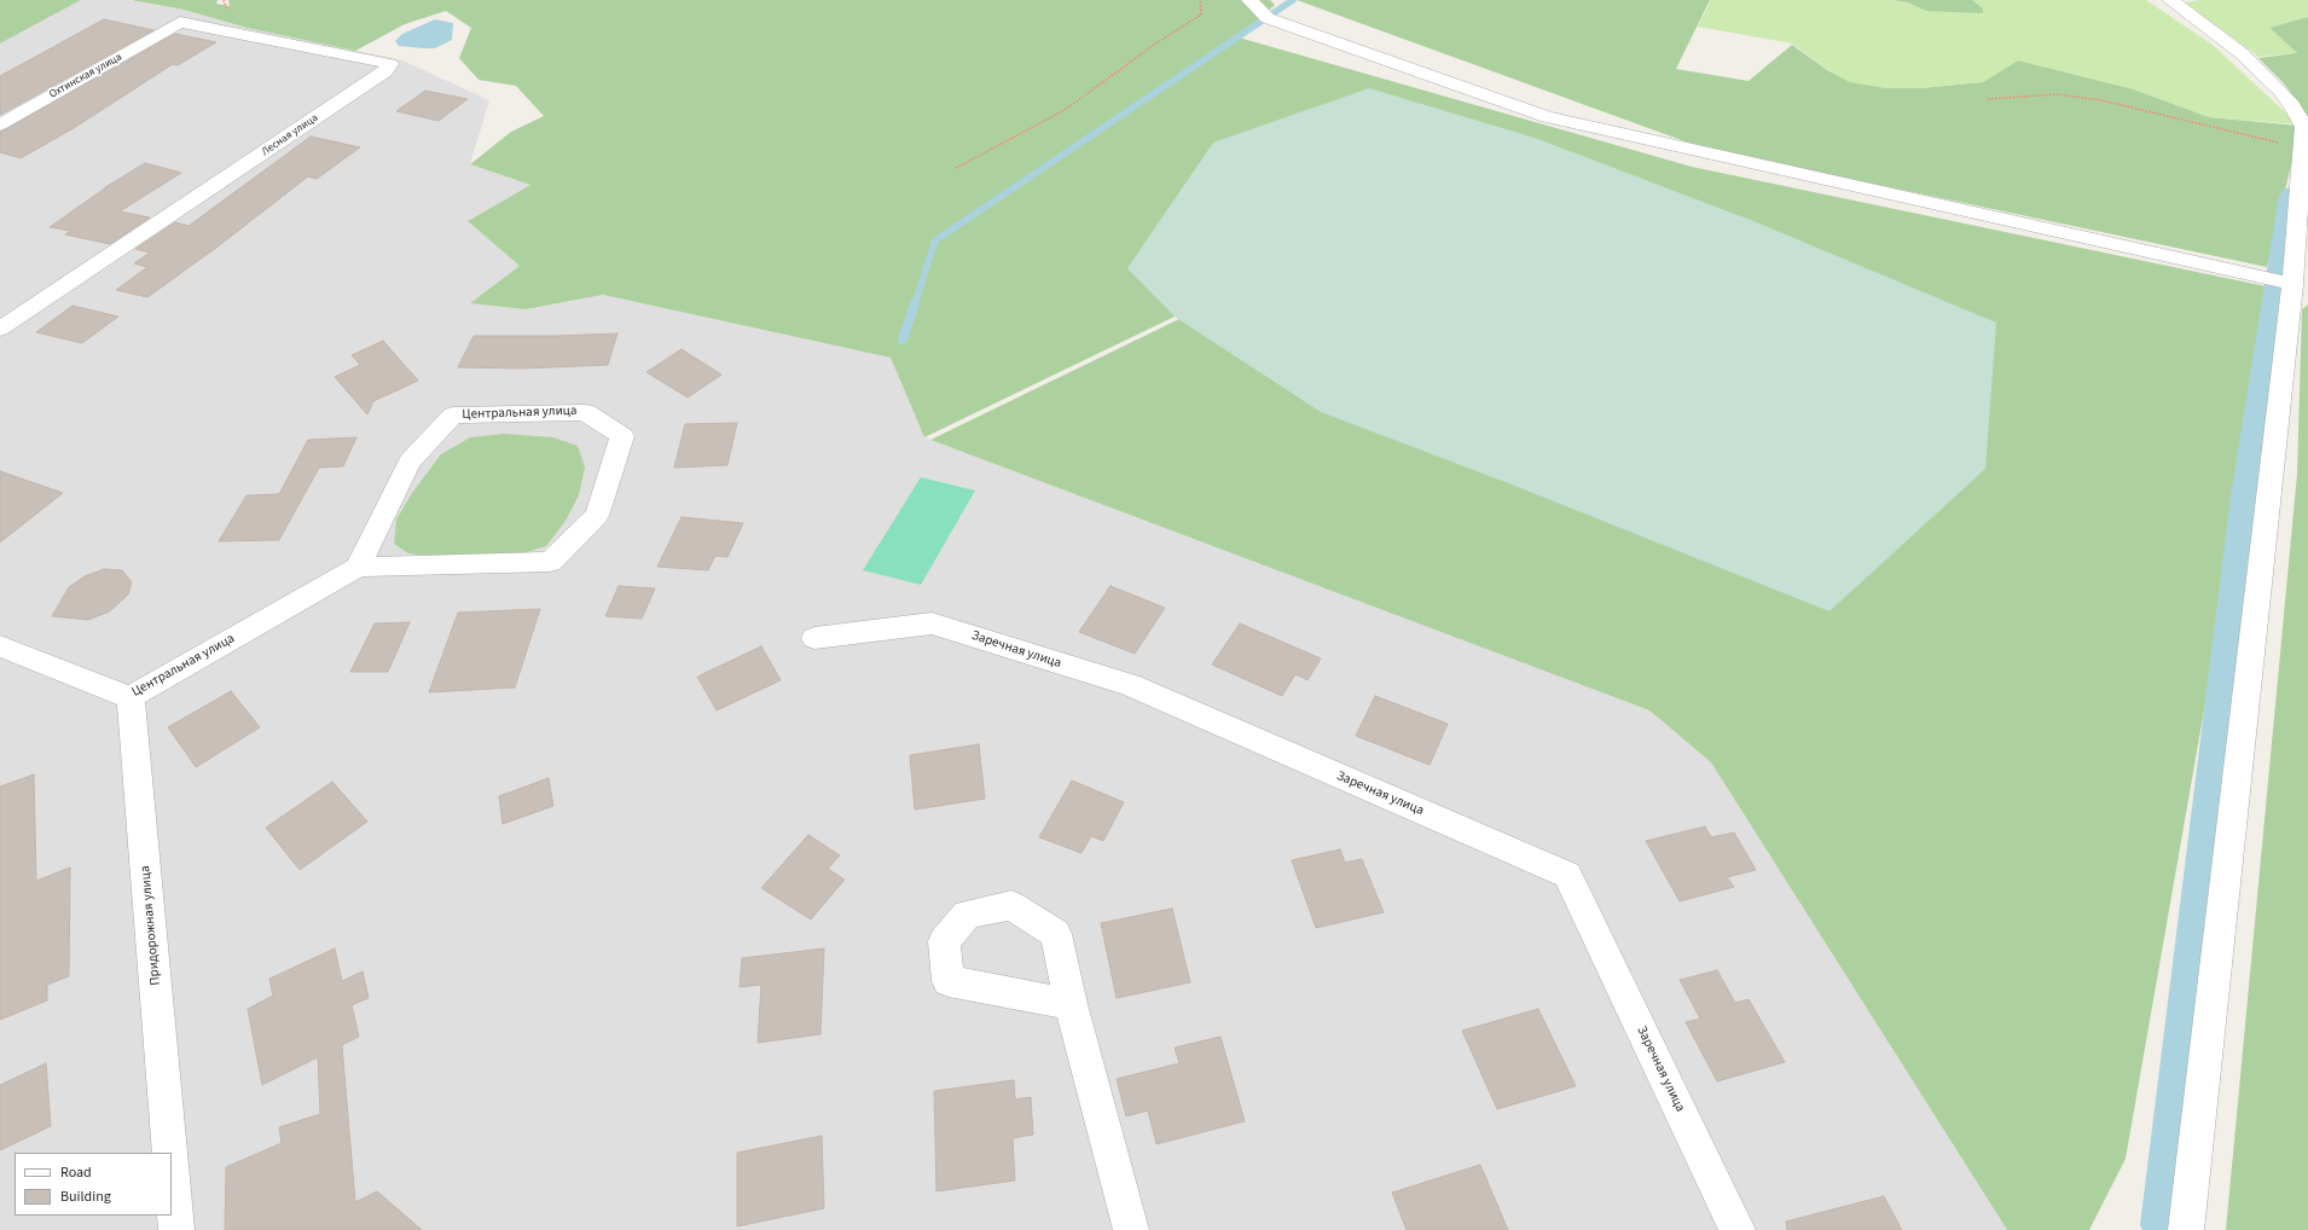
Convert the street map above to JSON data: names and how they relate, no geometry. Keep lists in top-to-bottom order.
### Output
{
  "streets": {
    "street": [
      "Охтинская улица",
      "Лесная улица",
      "Центральная улица",
      "Заречная улица",
      "Придорожная улица"
    ]
  },
  "crossings": [
    ["Охтинская улица", "Лесная улица"],
    ["Центральная улица", "Придорожная улица"]
  ],
  "legend": ["Road", "Building"]
}
